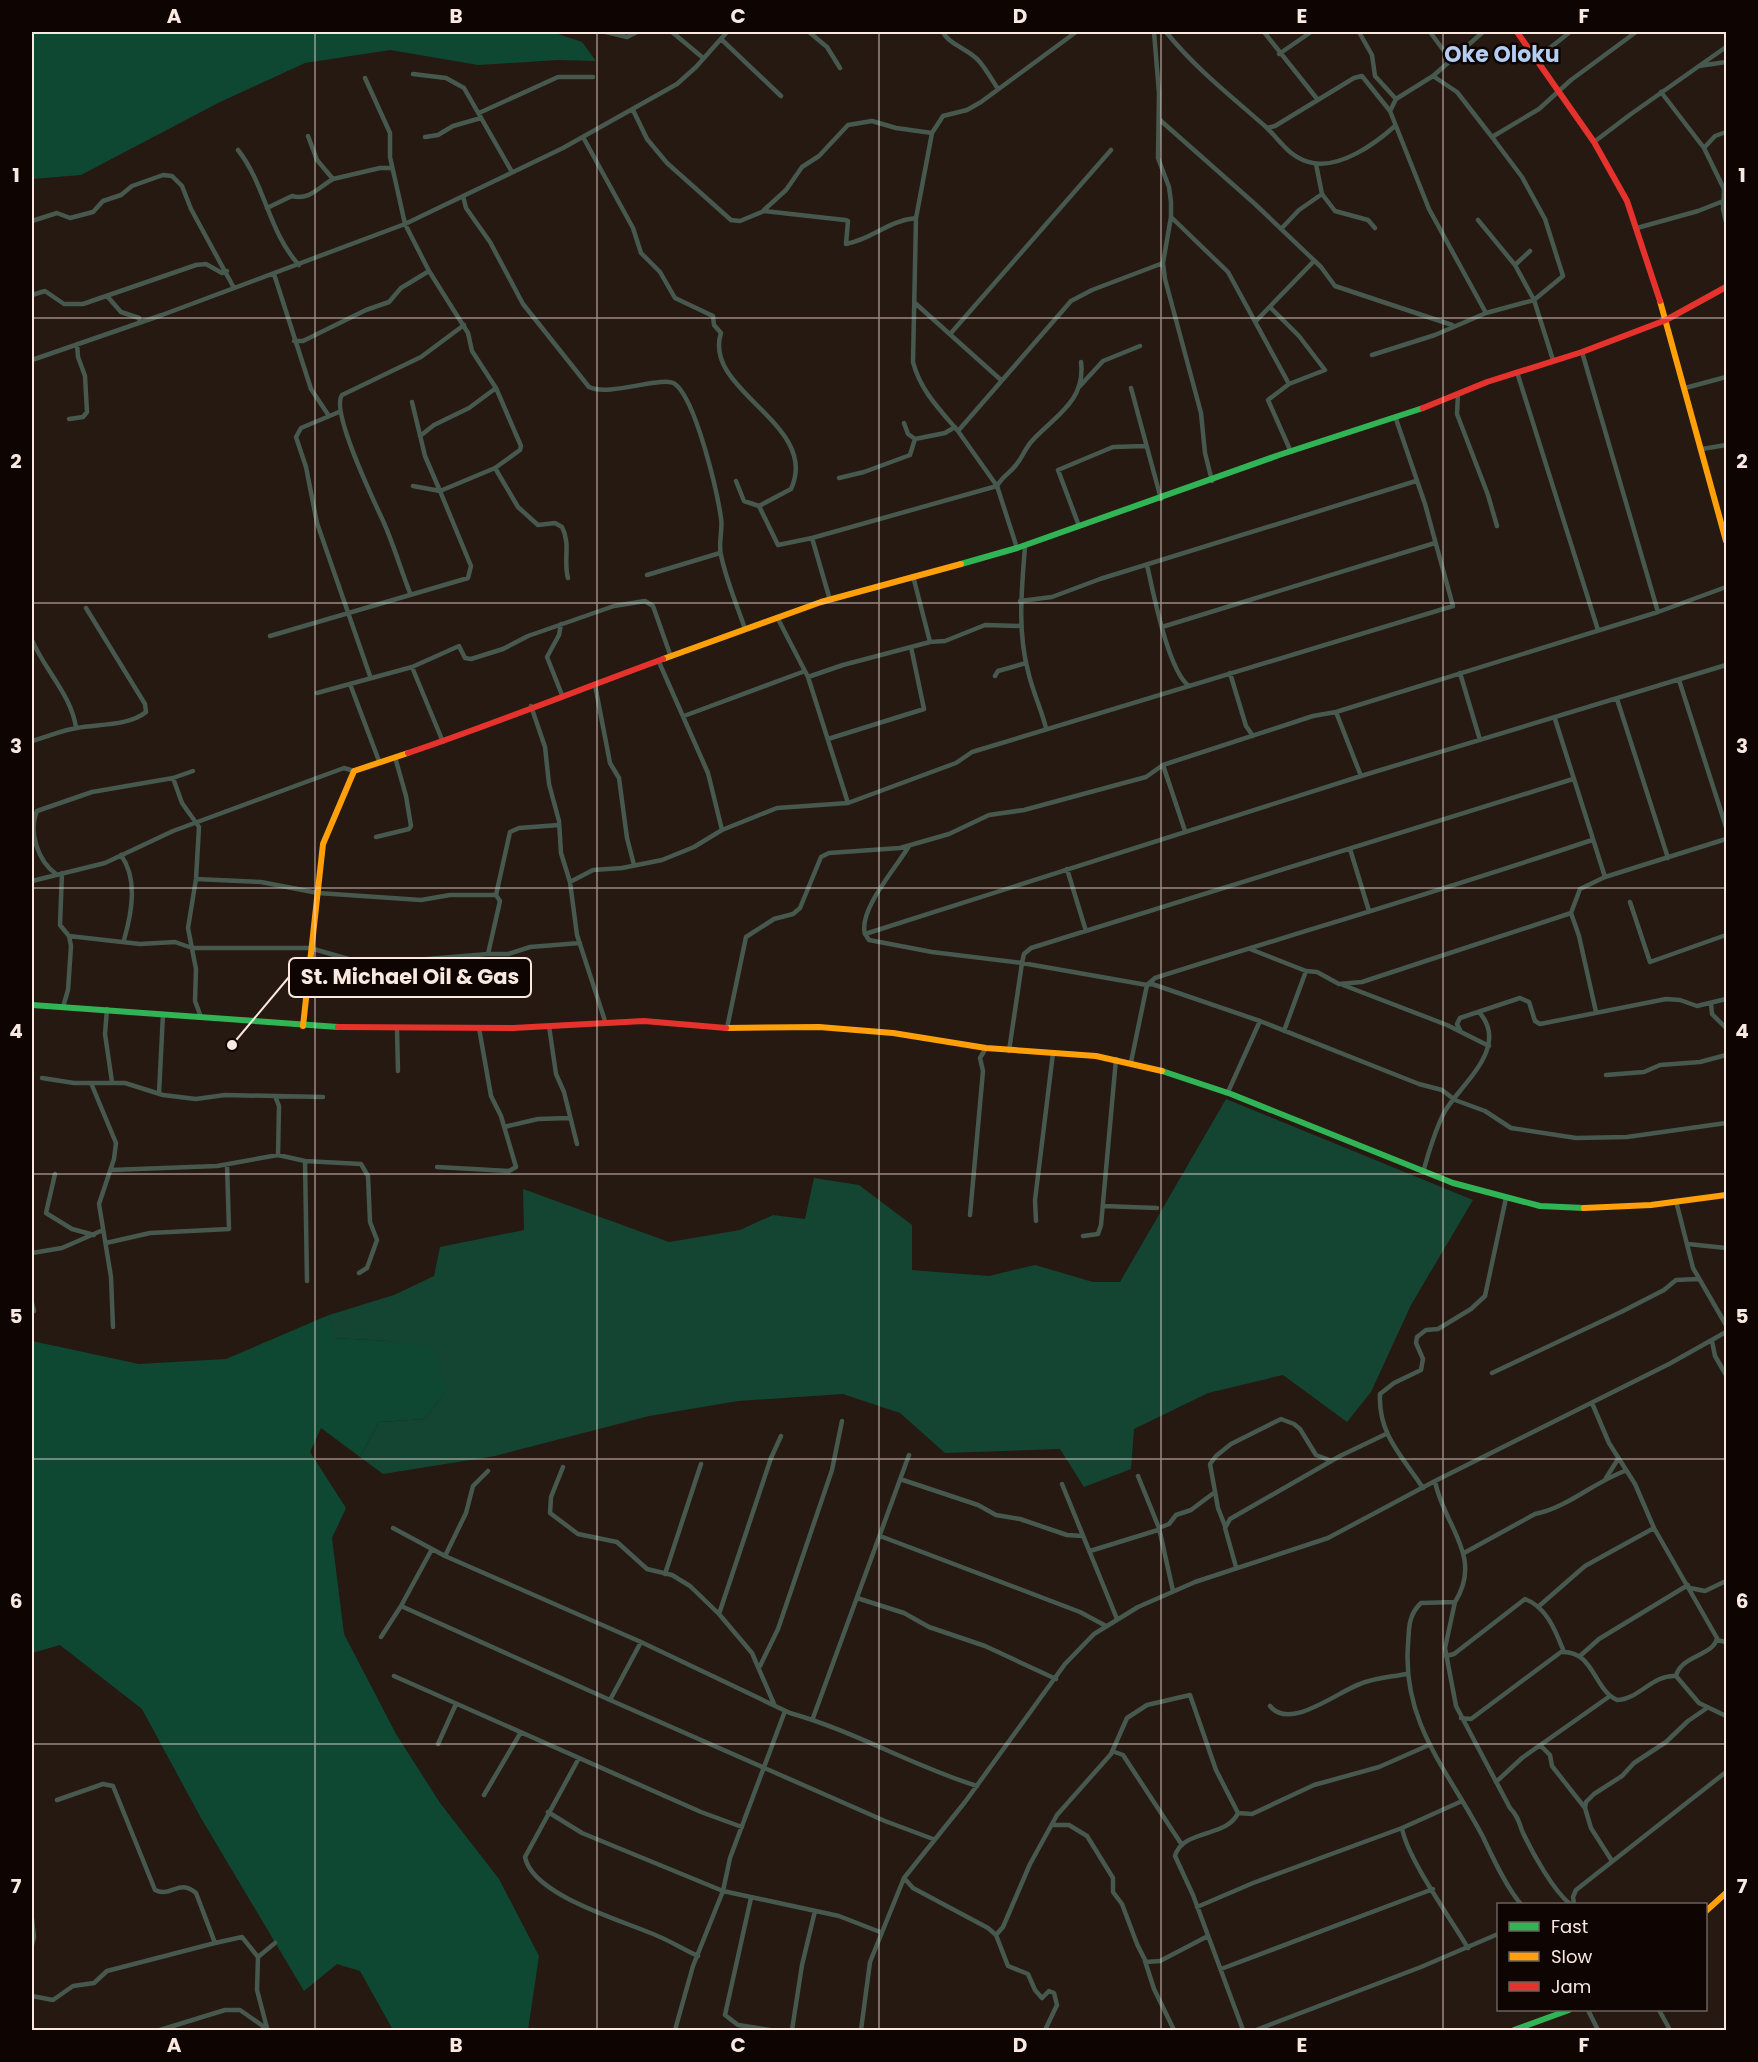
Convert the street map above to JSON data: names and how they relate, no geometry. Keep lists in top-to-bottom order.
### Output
{
  "districts": ["Oke Oloku"],
  "places": ["St. Michael Oil & Gas"],
  "legend": ["Fast", "Slow", "Jam"],
  "grid": {
    "columns": [
      "A",
      "B",
      "C",
      "D",
      "E",
      "F"
    ],
    "rows": [
      "1",
      "2",
      "3",
      "4",
      "5",
      "6",
      "7"
    ]
  }
}
